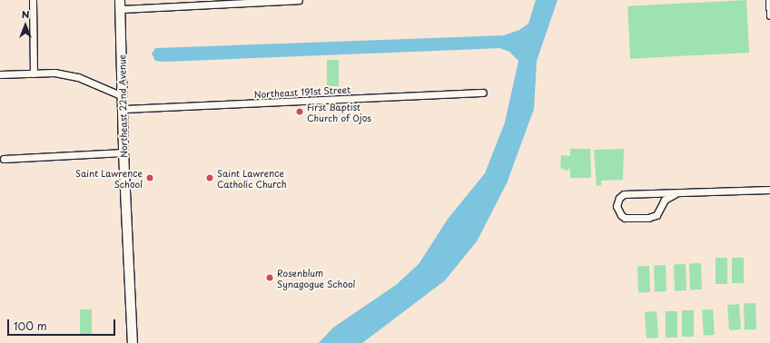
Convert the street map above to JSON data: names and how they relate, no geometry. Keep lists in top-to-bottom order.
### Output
{
  "streets": {
    "street": ["Northeast 191st Street", "Northeast 22nd Avenue"]
  },
  "crossings": [
    ["Northeast 191st Street", "Northeast 22nd Avenue"]
  ],
  "places": [
    "First Baptist Church of Ojos",
    "Saint Lawrence School",
    "Saint Lawrence Catholic Church",
    "Rosenblum Synagogue School"
  ],
  "scale_bar": "100 m",
  "north": "top"
}
